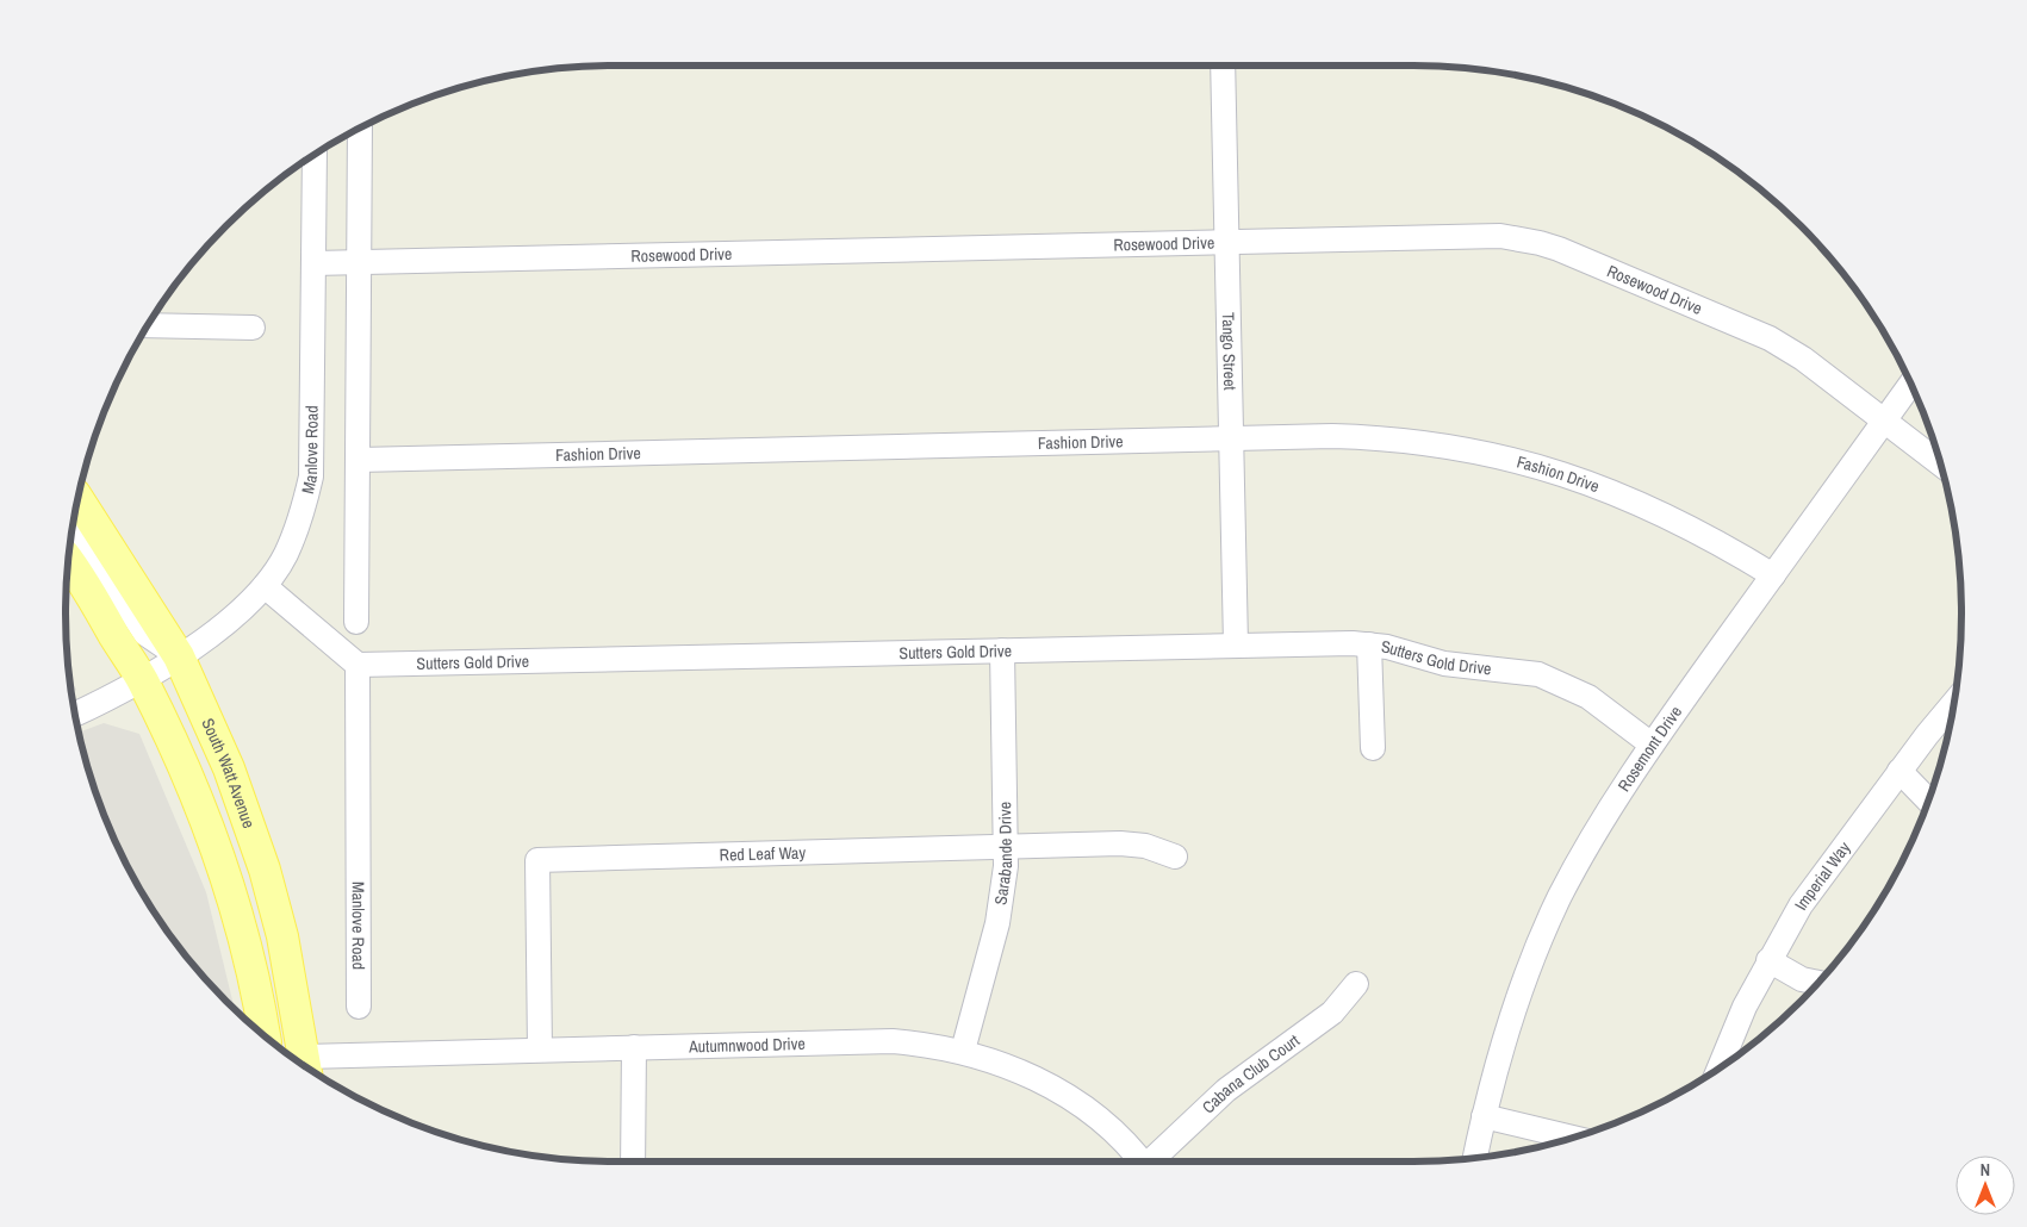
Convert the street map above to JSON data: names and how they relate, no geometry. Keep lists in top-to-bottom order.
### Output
{
  "streets": {
    "main road": ["South Watt Avenue"],
    "street": [
      "Rosewood Drive",
      "Tango Street",
      "Fashion Drive",
      "Manlove Road",
      "Sutters Gold Drive",
      "Rosemont Drive",
      "Red Leaf Way",
      "Sarabande Drive",
      "Imperial Way",
      "Autumnwood Drive",
      "Cabana Club Court"
    ]
  },
  "crossings": [
    ["Rosewood Drive", "Tango Street"],
    ["Rosewood Drive", "Manlove Road"],
    ["Rosewood Drive", "Rosemont Drive"],
    ["Tango Street", "Fashion Drive"],
    ["Tango Street", "Sutters Gold Drive"],
    ["Fashion Drive", "Rosemont Drive"],
    ["Manlove Road", "Sutters Gold Drive"],
    ["Manlove Road", "South Watt Avenue"],
    ["Sutters Gold Drive", "Rosemont Drive"],
    ["Sutters Gold Drive", "Sarabande Drive"],
    ["Red Leaf Way", "Sarabande Drive"],
    ["Red Leaf Way", "Autumnwood Drive"],
    ["Sarabande Drive", "Autumnwood Drive"]
  ],
  "north": "top"
}
